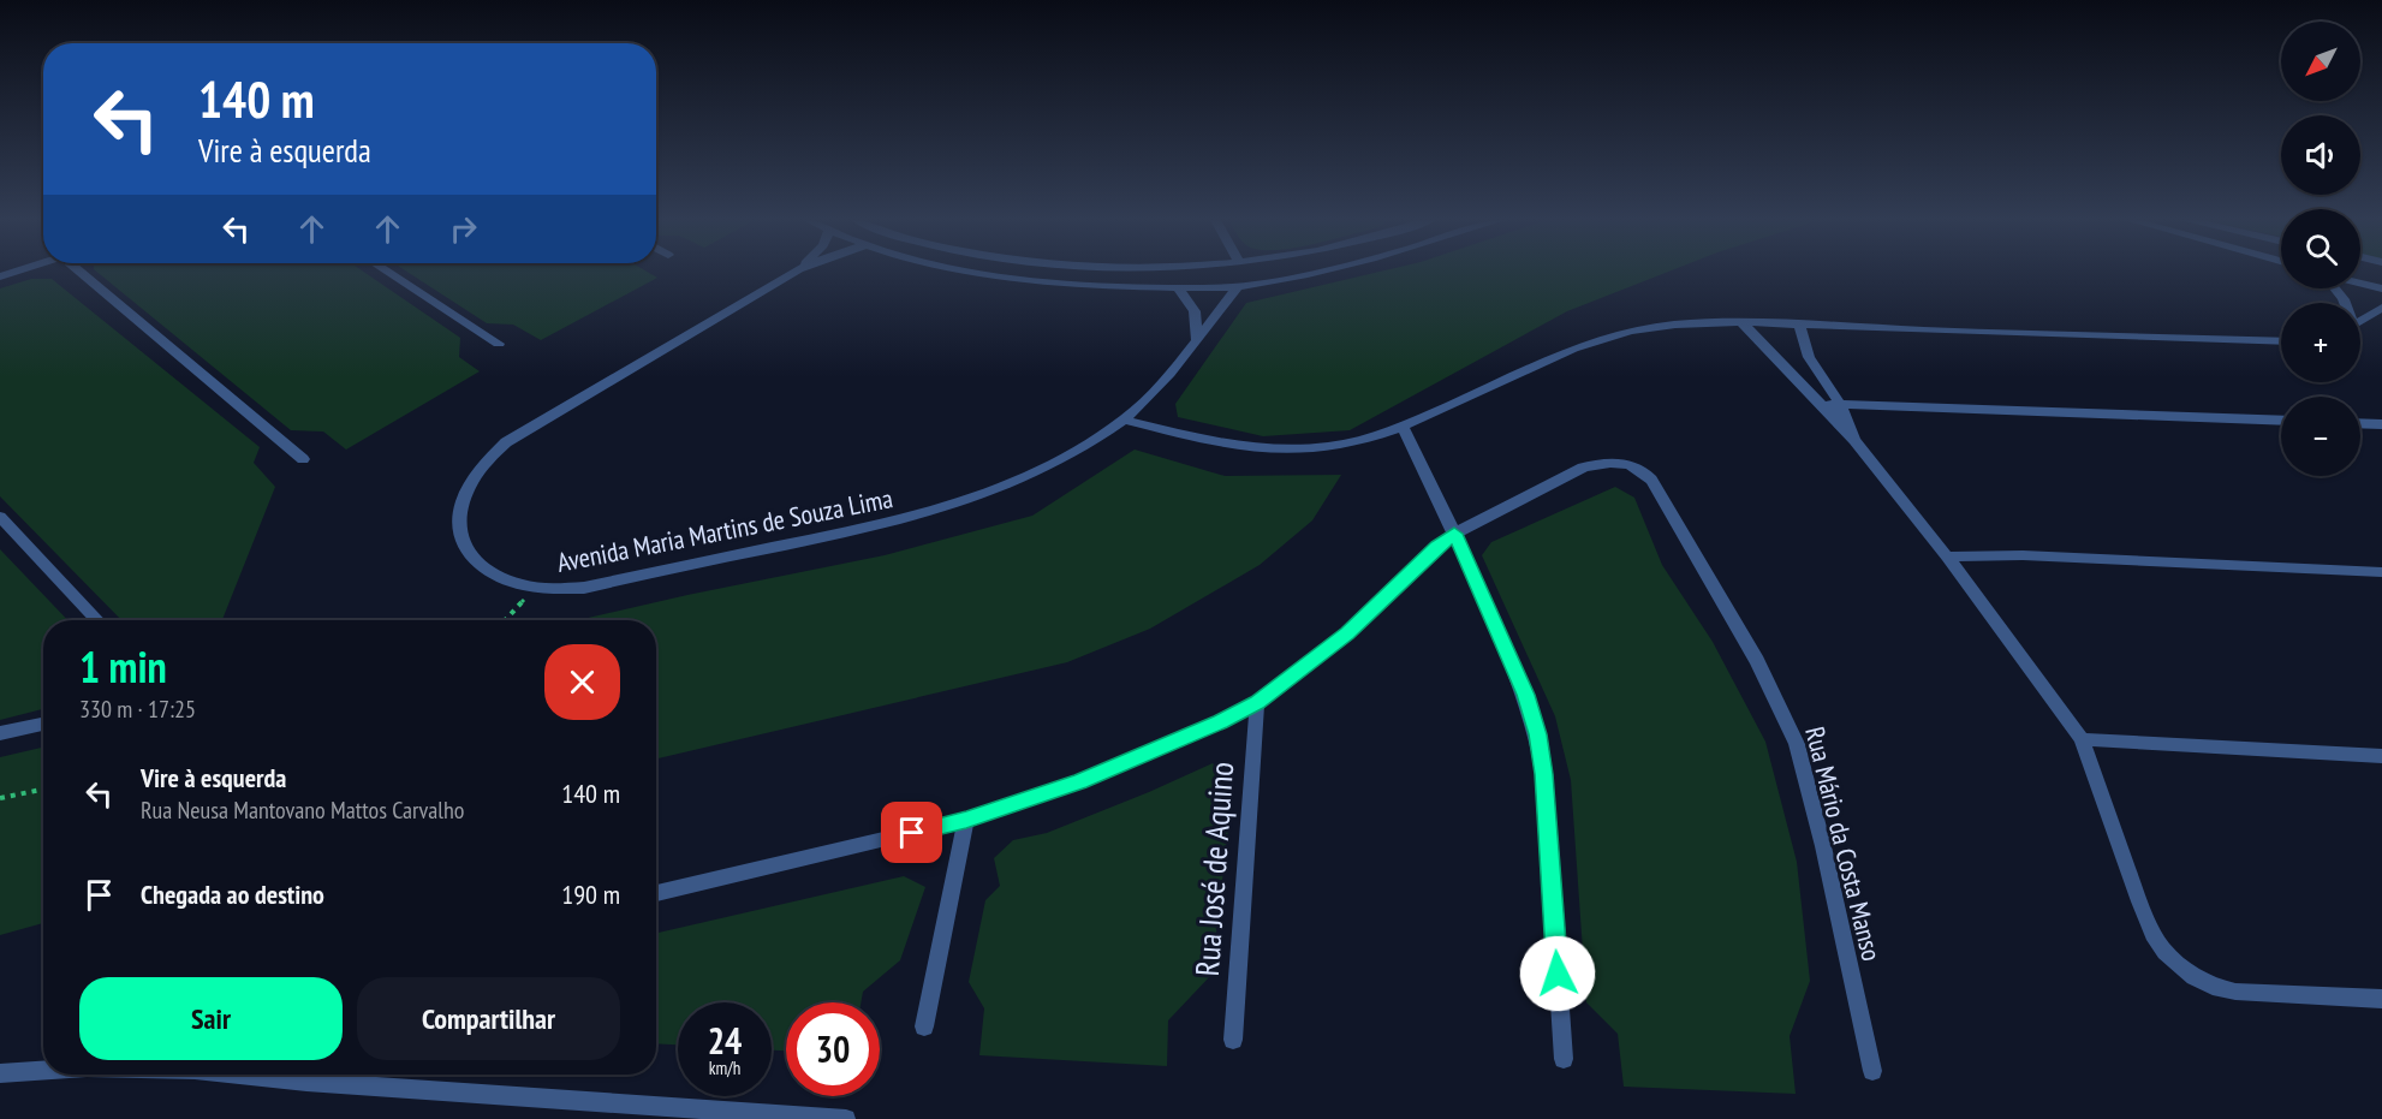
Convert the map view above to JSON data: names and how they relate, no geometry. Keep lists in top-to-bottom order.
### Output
{
  "streets": {
    "street": ["Avenida Maria Martins de Souza Lima", "Rua Mário da Costa Manso", "Rua José de Aquino"]
  },
  "north": "bottom left",
  "page": {
    "map_buttons": ["+", "−"],
    "turn": ["140 m", "Vire à esquerda"],
    "heading": ["1 min", "330 m · 17:25"],
    "list": [
      {
        "name": "Vire à esquerda",
        "note": "Rua Neusa Mantovano Mattos Carvalho",
        "value": "140 m"
      },
      {
        "name": "Chegada ao destino",
        "value": "190 m"
      }
    ],
    "buttons": ["Sair", "Compartilhar"],
    "speed": "24 km/h",
    "limit": "30"
  }
}
